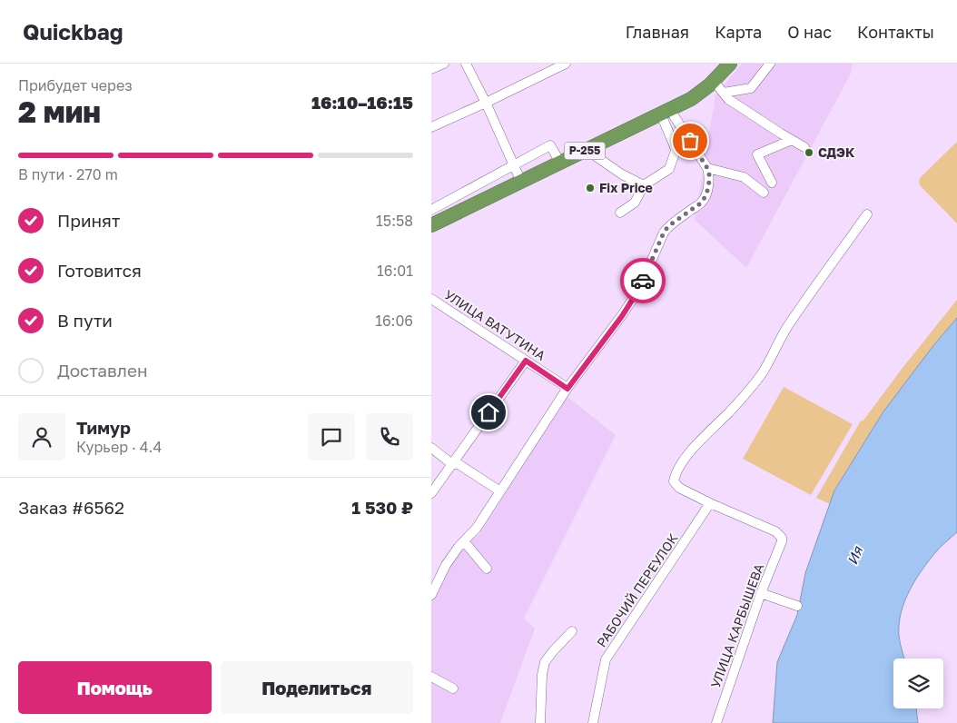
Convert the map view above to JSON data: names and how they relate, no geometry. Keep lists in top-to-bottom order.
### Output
{
  "streets": {
    "highway": ["Р-255"],
    "street": ["УЛИЦА ВАТУТИНА", "РАБОЧИЙ ПЕРЕУЛОК", "УЛИЦА КАРБЫШЕВА"]
  },
  "crossings": [
    ["РАБОЧИЙ ПЕРЕУЛОК", "УЛИЦА КАРБЫШЕВА"]
  ],
  "water": ["Ия"],
  "places": ["СДЭК", "Fix Price"],
  "page": {
    "header": "Quickbag",
    "nav": [
      "Главная",
      "Карта",
      "О нас",
      "Контакты"
    ],
    "heading": ["2 мин", "Прибудет через", "16:10–16:15"],
    "panel": [
      "Тимур",
      "Курьер · 4.4",
      "Заказ #6562",
      "1 530 ₽"
    ],
    "bar": "В пути · 270 m",
    "list": [
      ["Принят", "15:58"],
      ["Готовится", "16:01"],
      ["В пути", "16:06"],
      "Доставлен"
    ],
    "buttons": ["Помощь", "Поделиться"]
  }
}
